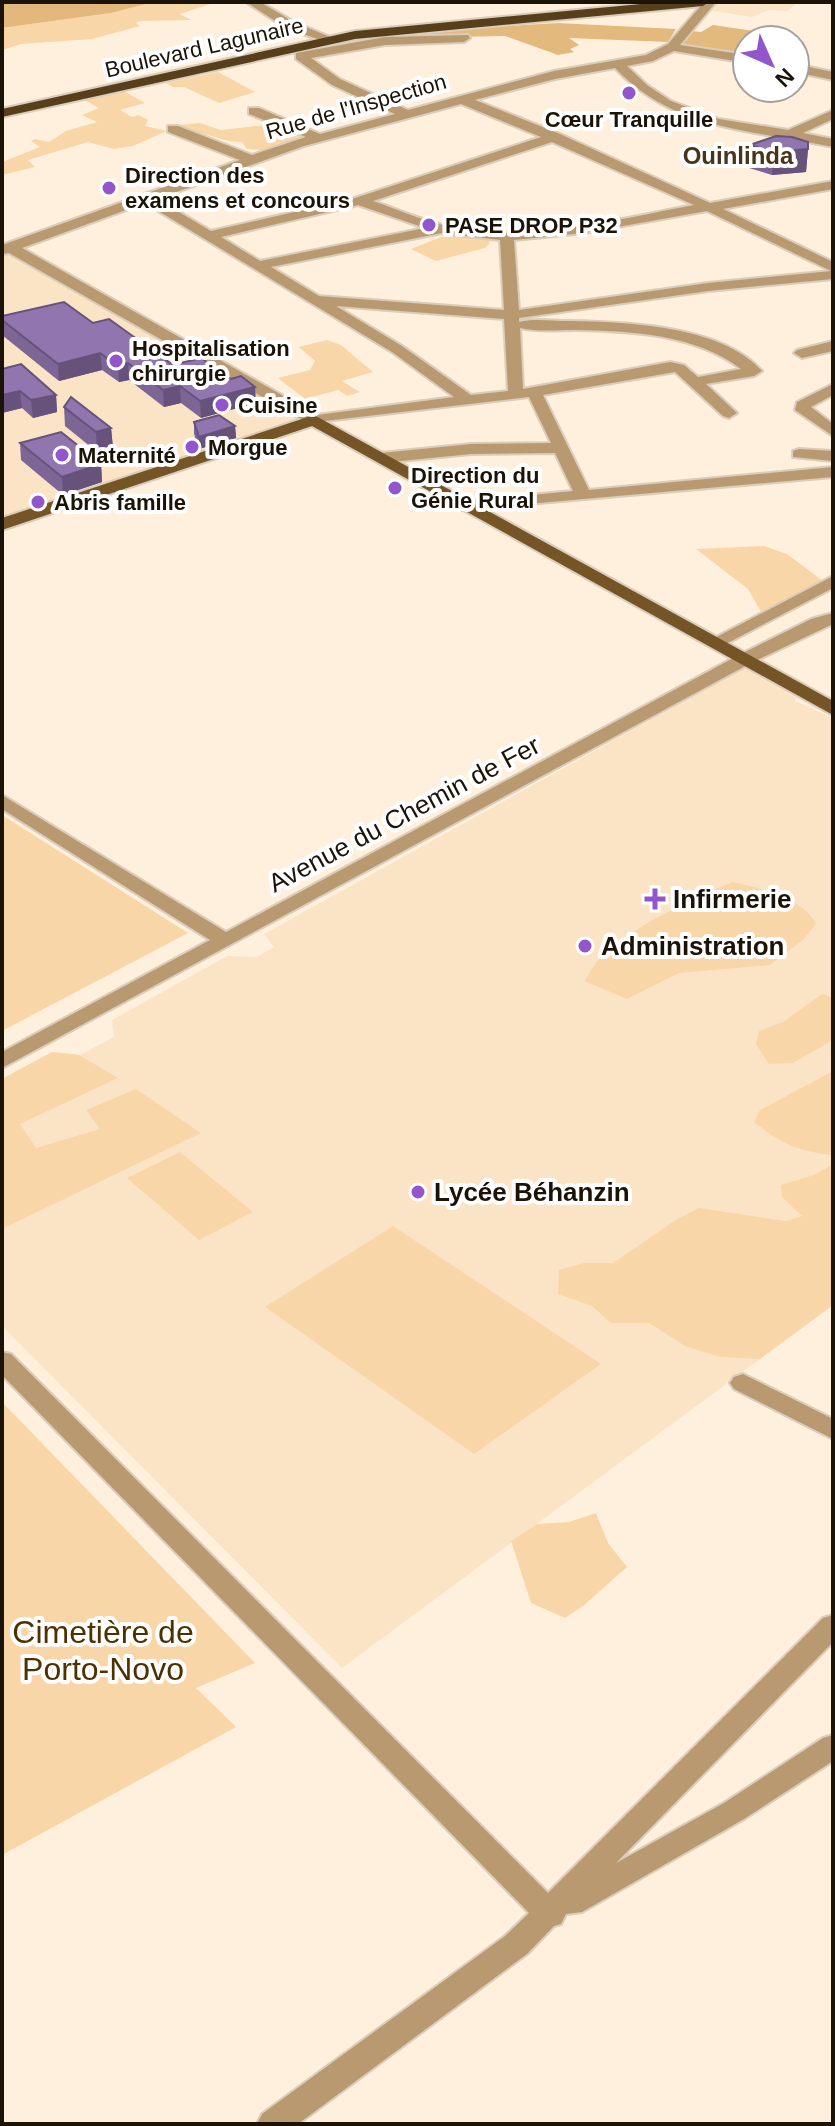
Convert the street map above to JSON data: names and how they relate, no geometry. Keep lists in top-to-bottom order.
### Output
{
  "streets": {
    "highway": ["Boulevard Lagunaire"],
    "street": ["Rue de l'Inspection", "Avenue du Chemin de Fer"]
  },
  "districts": ["Ouinlinda"],
  "parks": ["Cimetière de Porto-Novo"],
  "places": {
    "other": [
      "Cœur Tranquille",
      "Direction des examens et concours",
      "PASE DROP P32",
      "Hospitalisation chirurgie",
      "Cuisine",
      "Morgue",
      "Maternité",
      "Direction du Génie Rural",
      "Abris famille",
      "Administration",
      "Lycée Béhanzin"
    ],
    "health": ["Infirmerie"]
  },
  "north": "bottom right"
}
